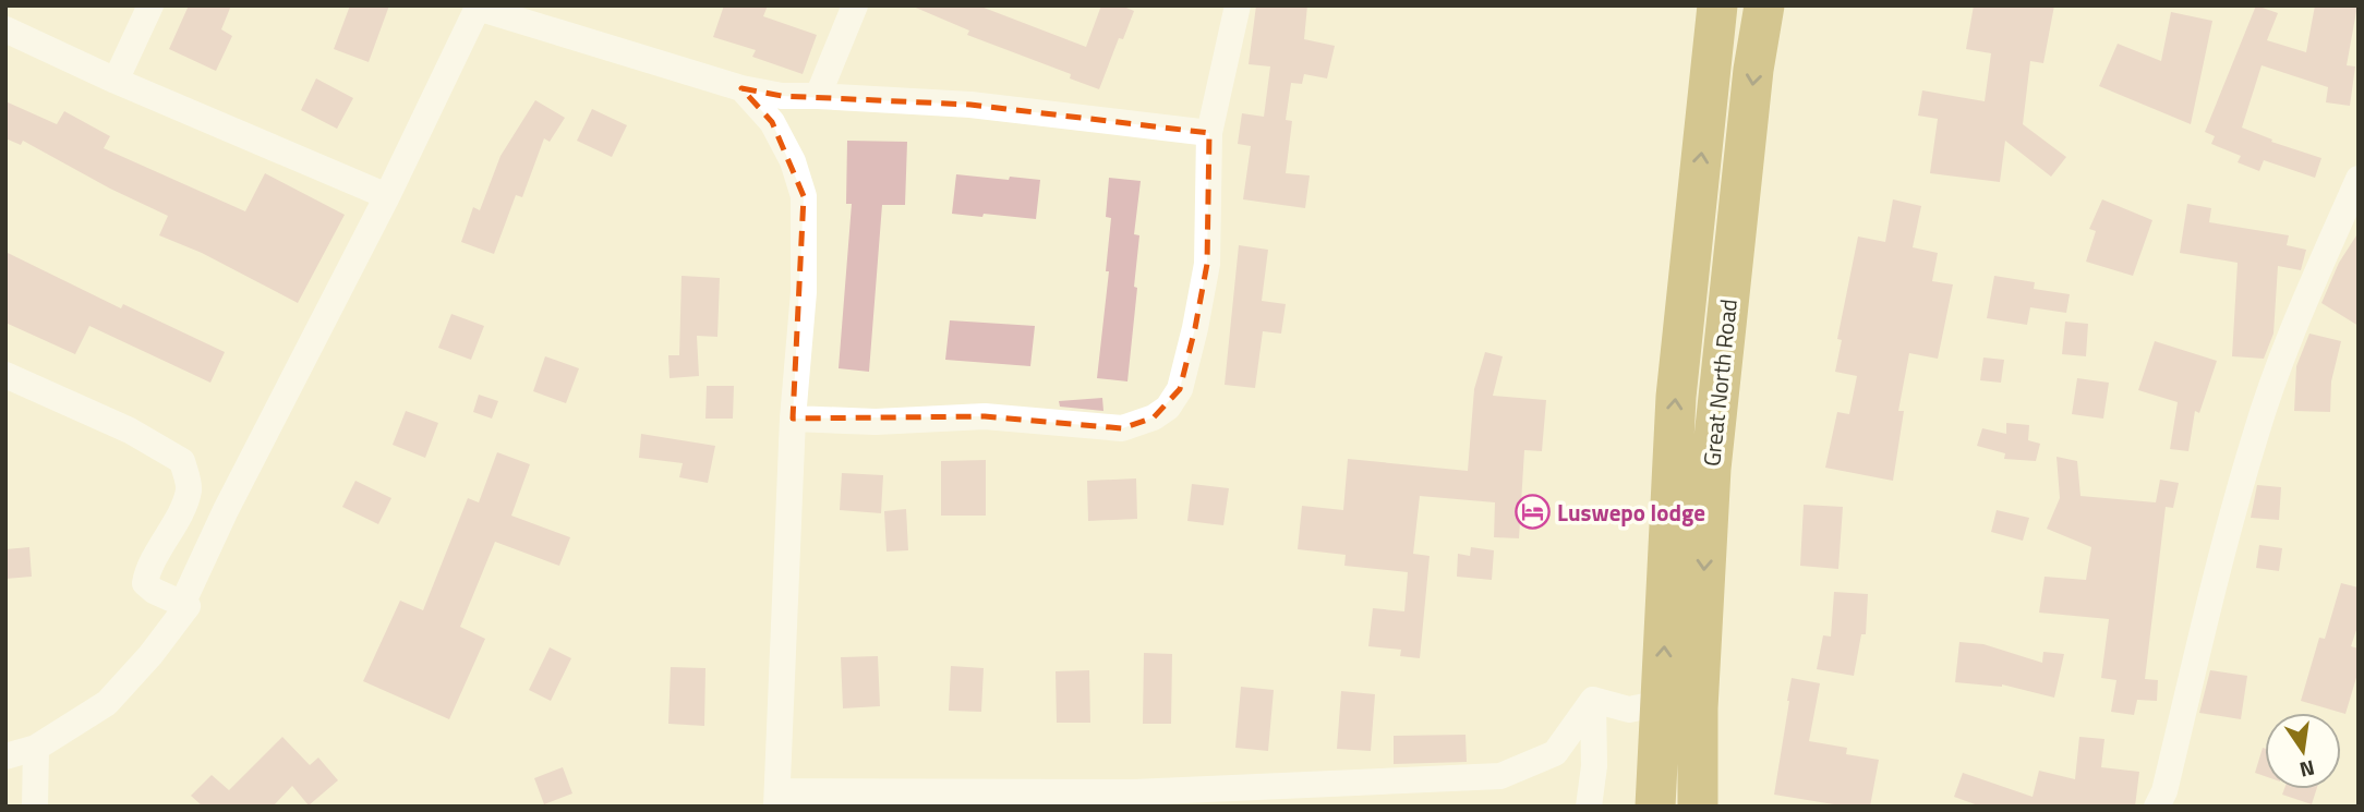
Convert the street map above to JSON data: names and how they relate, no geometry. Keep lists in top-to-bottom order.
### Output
{
  "streets": {
    "highway": ["Great North Road"]
  },
  "places": {
    "hotel": ["Luswepo lodge"]
  },
  "north": "bottom"
}
